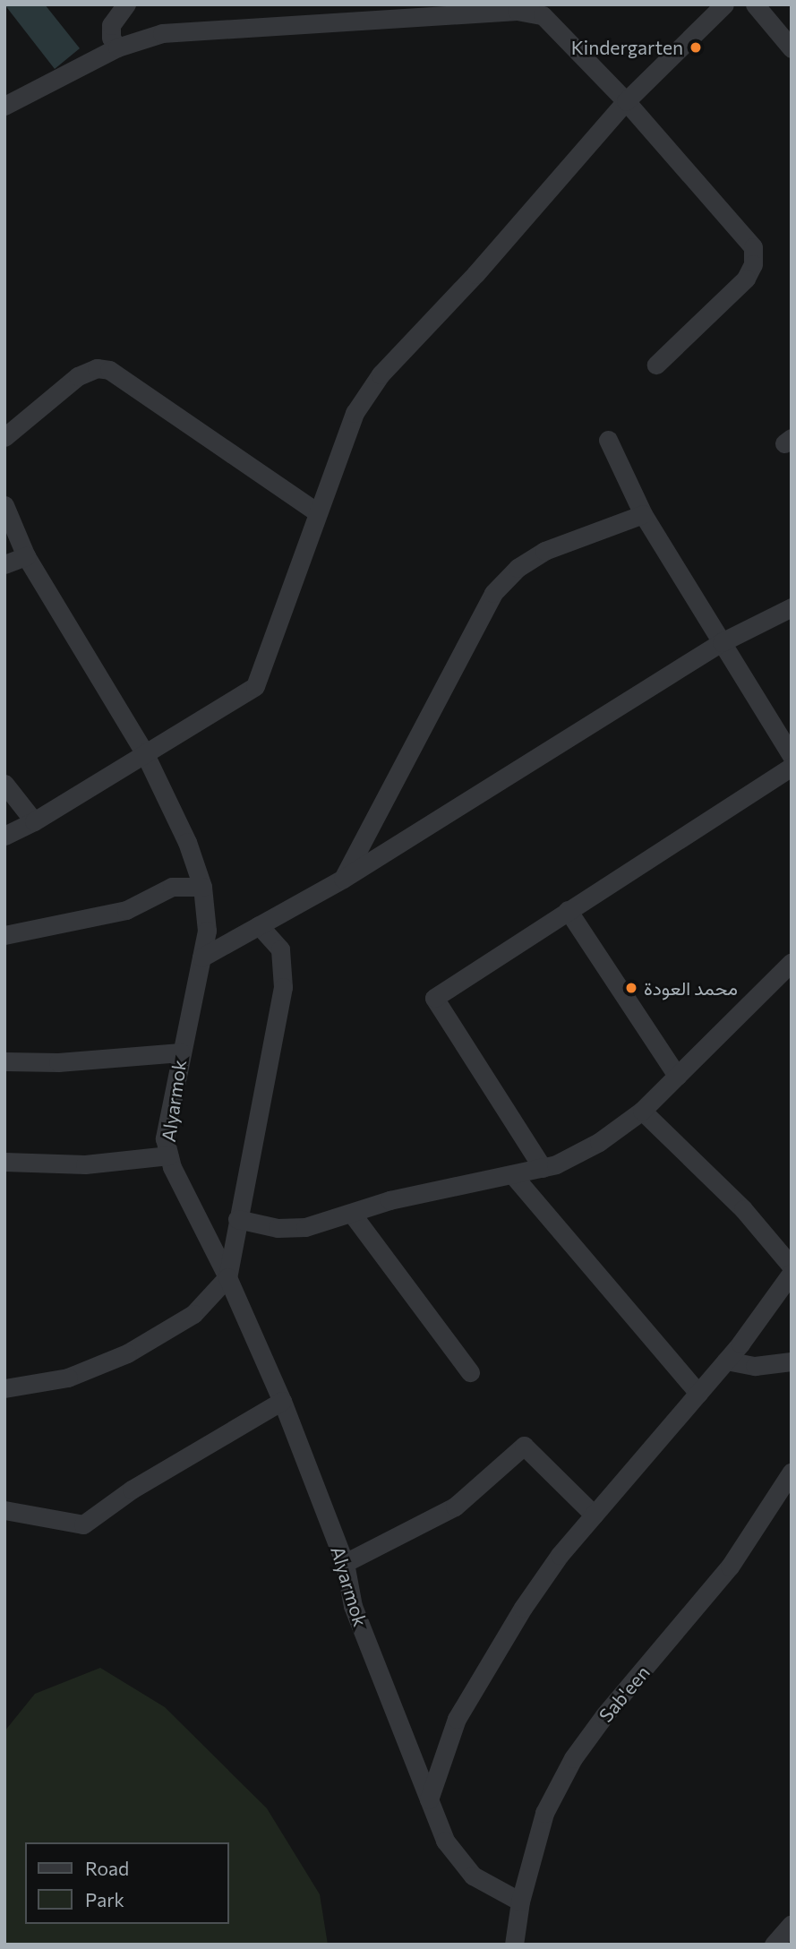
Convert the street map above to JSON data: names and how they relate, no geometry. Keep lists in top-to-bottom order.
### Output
{
  "streets": {
    "street": ["Alyarmok", "Sab'een"]
  },
  "crossings": [
    ["Alyarmok", "Sab'een"]
  ],
  "places": ["Kindergarten", "محمد العودة"],
  "legend": ["Road", "Park"]
}
